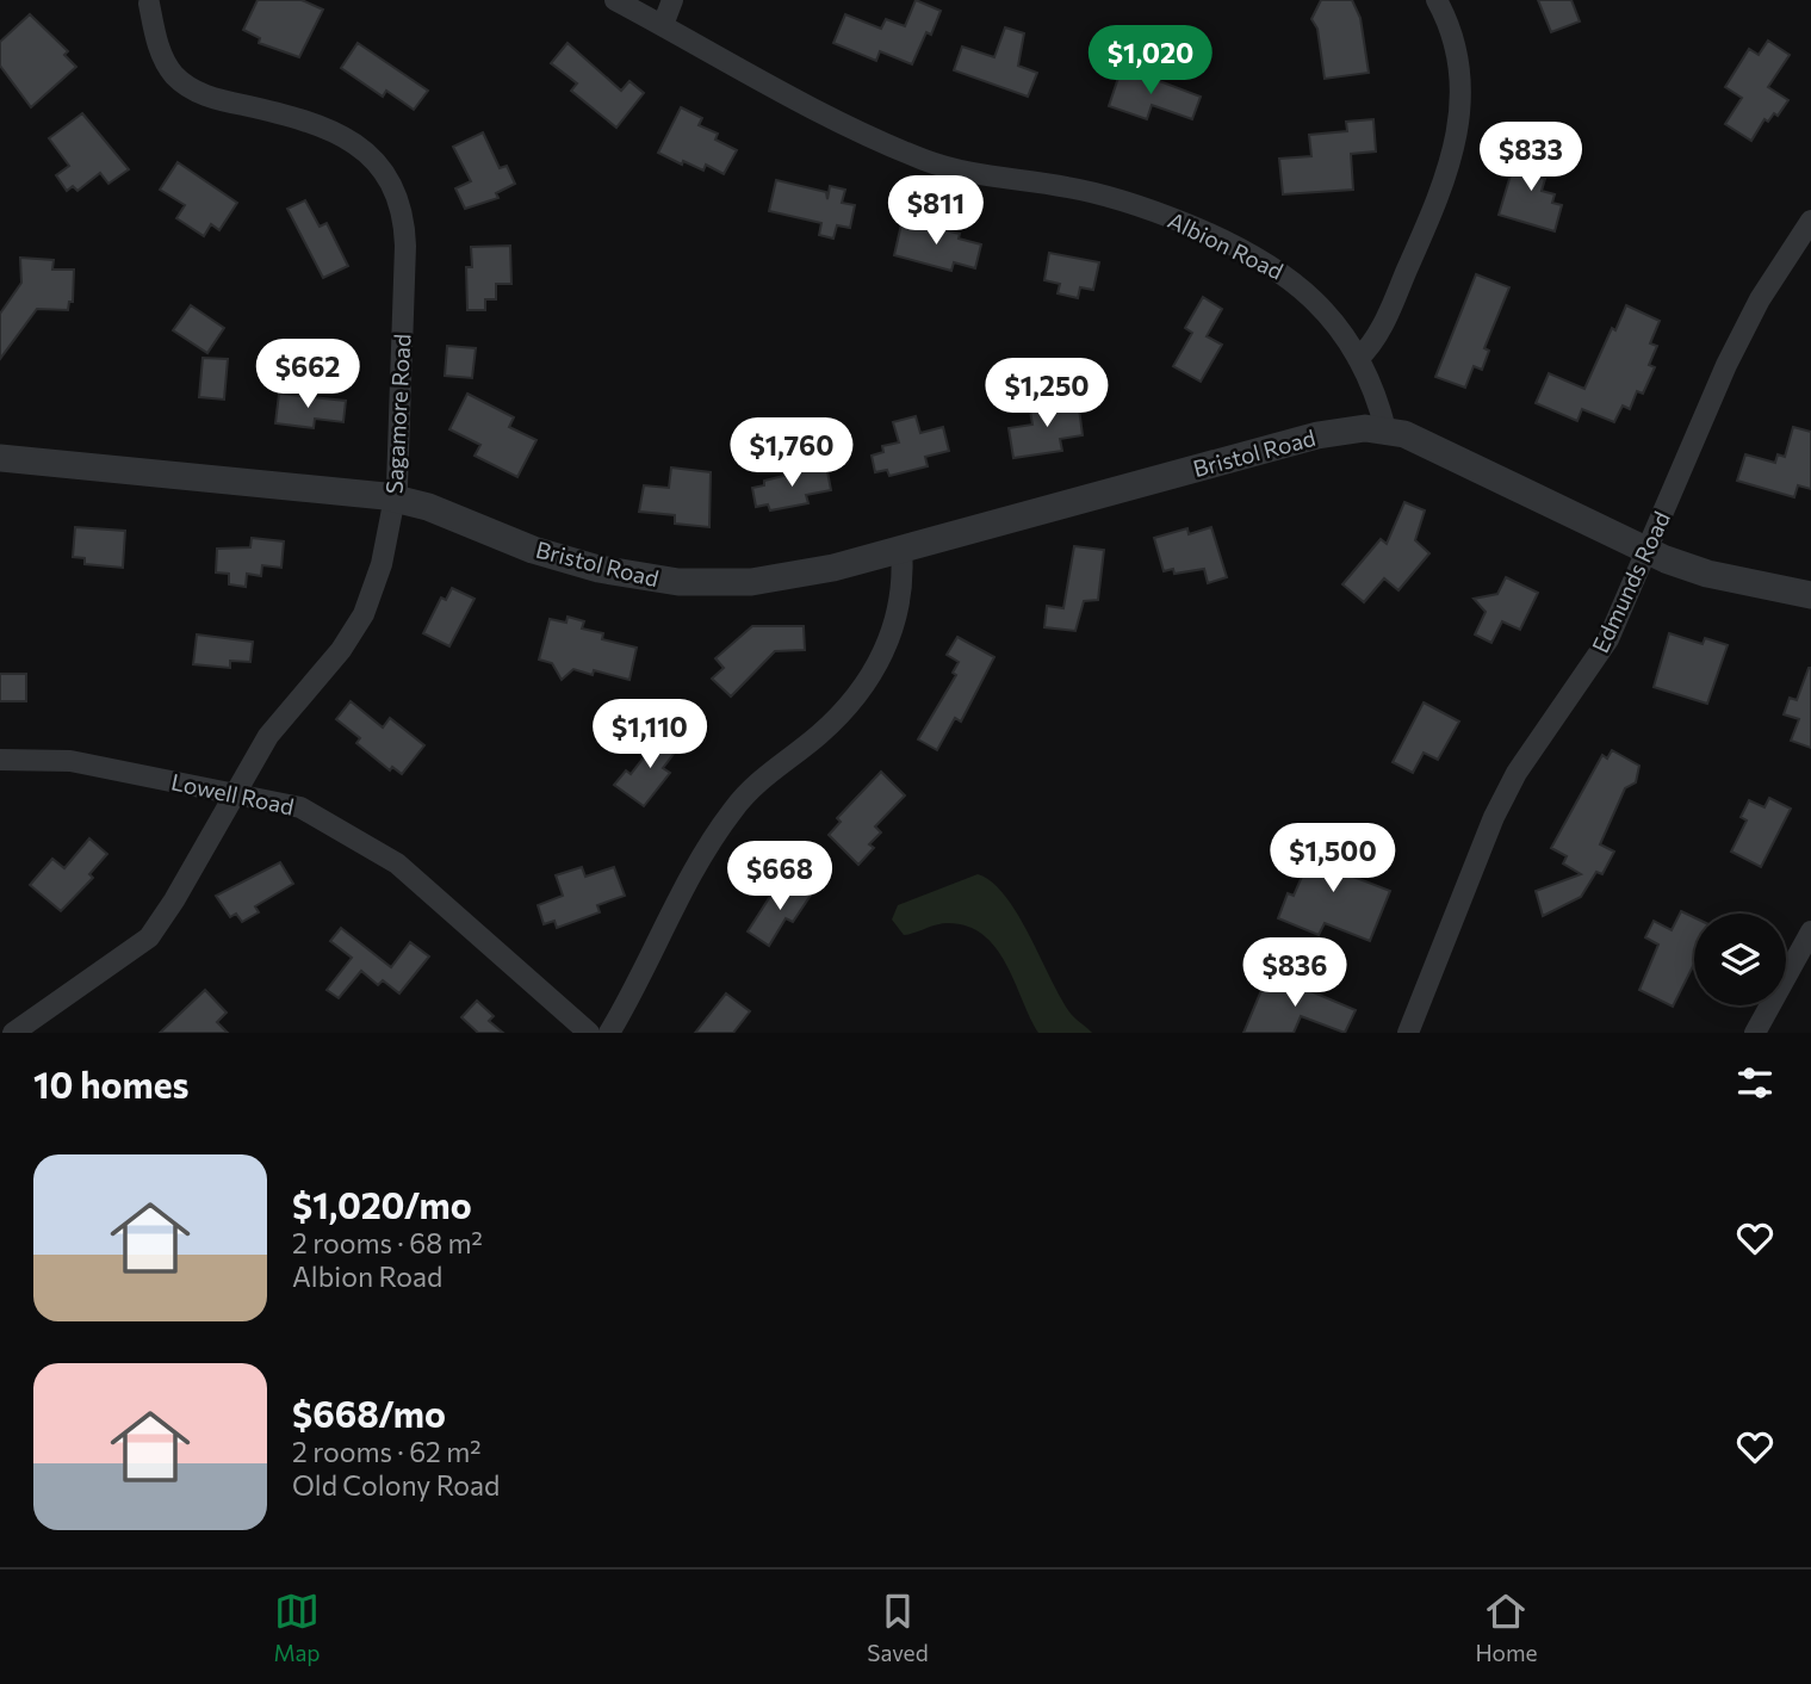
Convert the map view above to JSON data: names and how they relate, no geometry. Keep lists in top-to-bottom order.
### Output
{
  "streets": {
    "street": [
      "Albion Road",
      "Sagamore Road",
      "Bristol Road",
      "Edmunds Road",
      "Lowell Road"
    ]
  },
  "crossings": [
    ["Albion Road", "Bristol Road"],
    ["Sagamore Road", "Bristol Road"],
    ["Sagamore Road", "Lowell Road"]
  ],
  "page": {
    "price": [
      "$1,020",
      "$833",
      "$811",
      "$662",
      "$1,250",
      "$1,760",
      "$1,110",
      "$1,500",
      "$668",
      "$836"
    ],
    "heading": "10 homes",
    "list": [
      {
        "name": "$1,020/mo",
        "note": "2 rooms · 68 m² · Albion Road"
      },
      {
        "name": "$668/mo",
        "note": "2 rooms · 62 m² · Old Colony Road"
      }
    ],
    "tabs": ["Map", "Saved", "Home"]
  }
}
